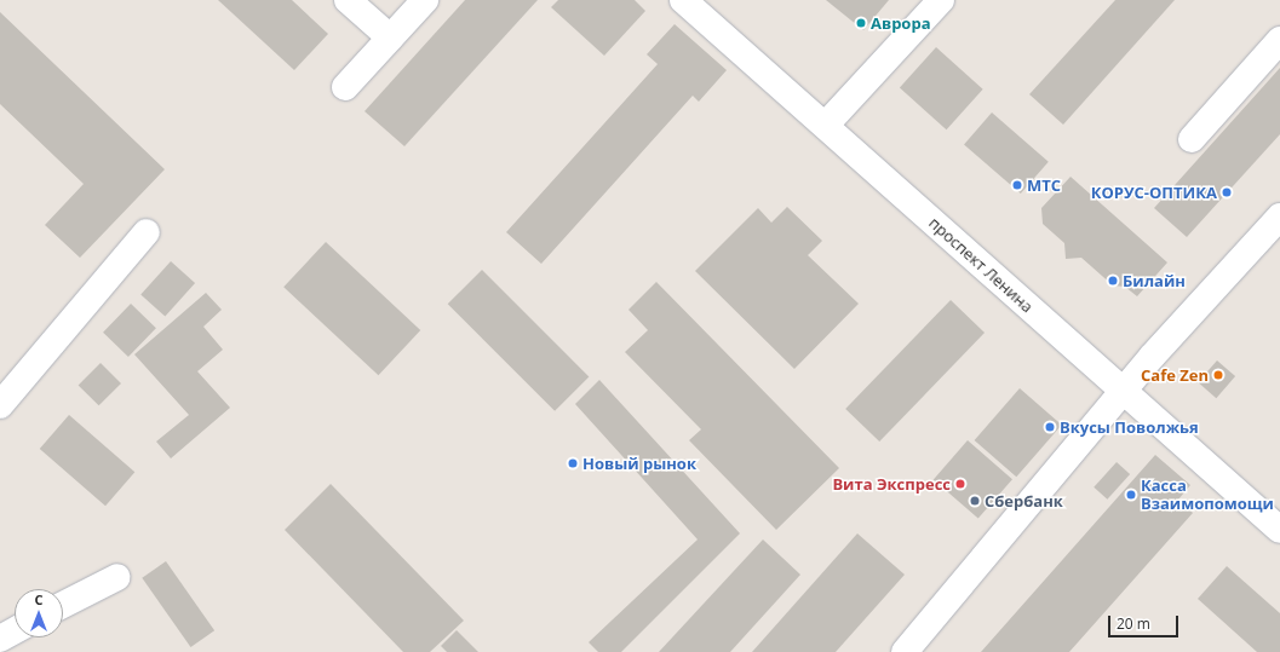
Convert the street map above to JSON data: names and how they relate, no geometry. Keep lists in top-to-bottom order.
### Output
{
  "streets": {
    "street": ["проспект Ленина"]
  },
  "places": [
    "Аврора",
    "МТС",
    "КОРУС-ОПТИКА",
    "Билайн",
    "Cafe Zen",
    "Вкусы Поволжья",
    "Новый рынок",
    "Вита Экспресс",
    "Касса Взаимопомощи",
    "Сбербанк"
  ],
  "scale_bar": "20 m",
  "north": "top"
}
